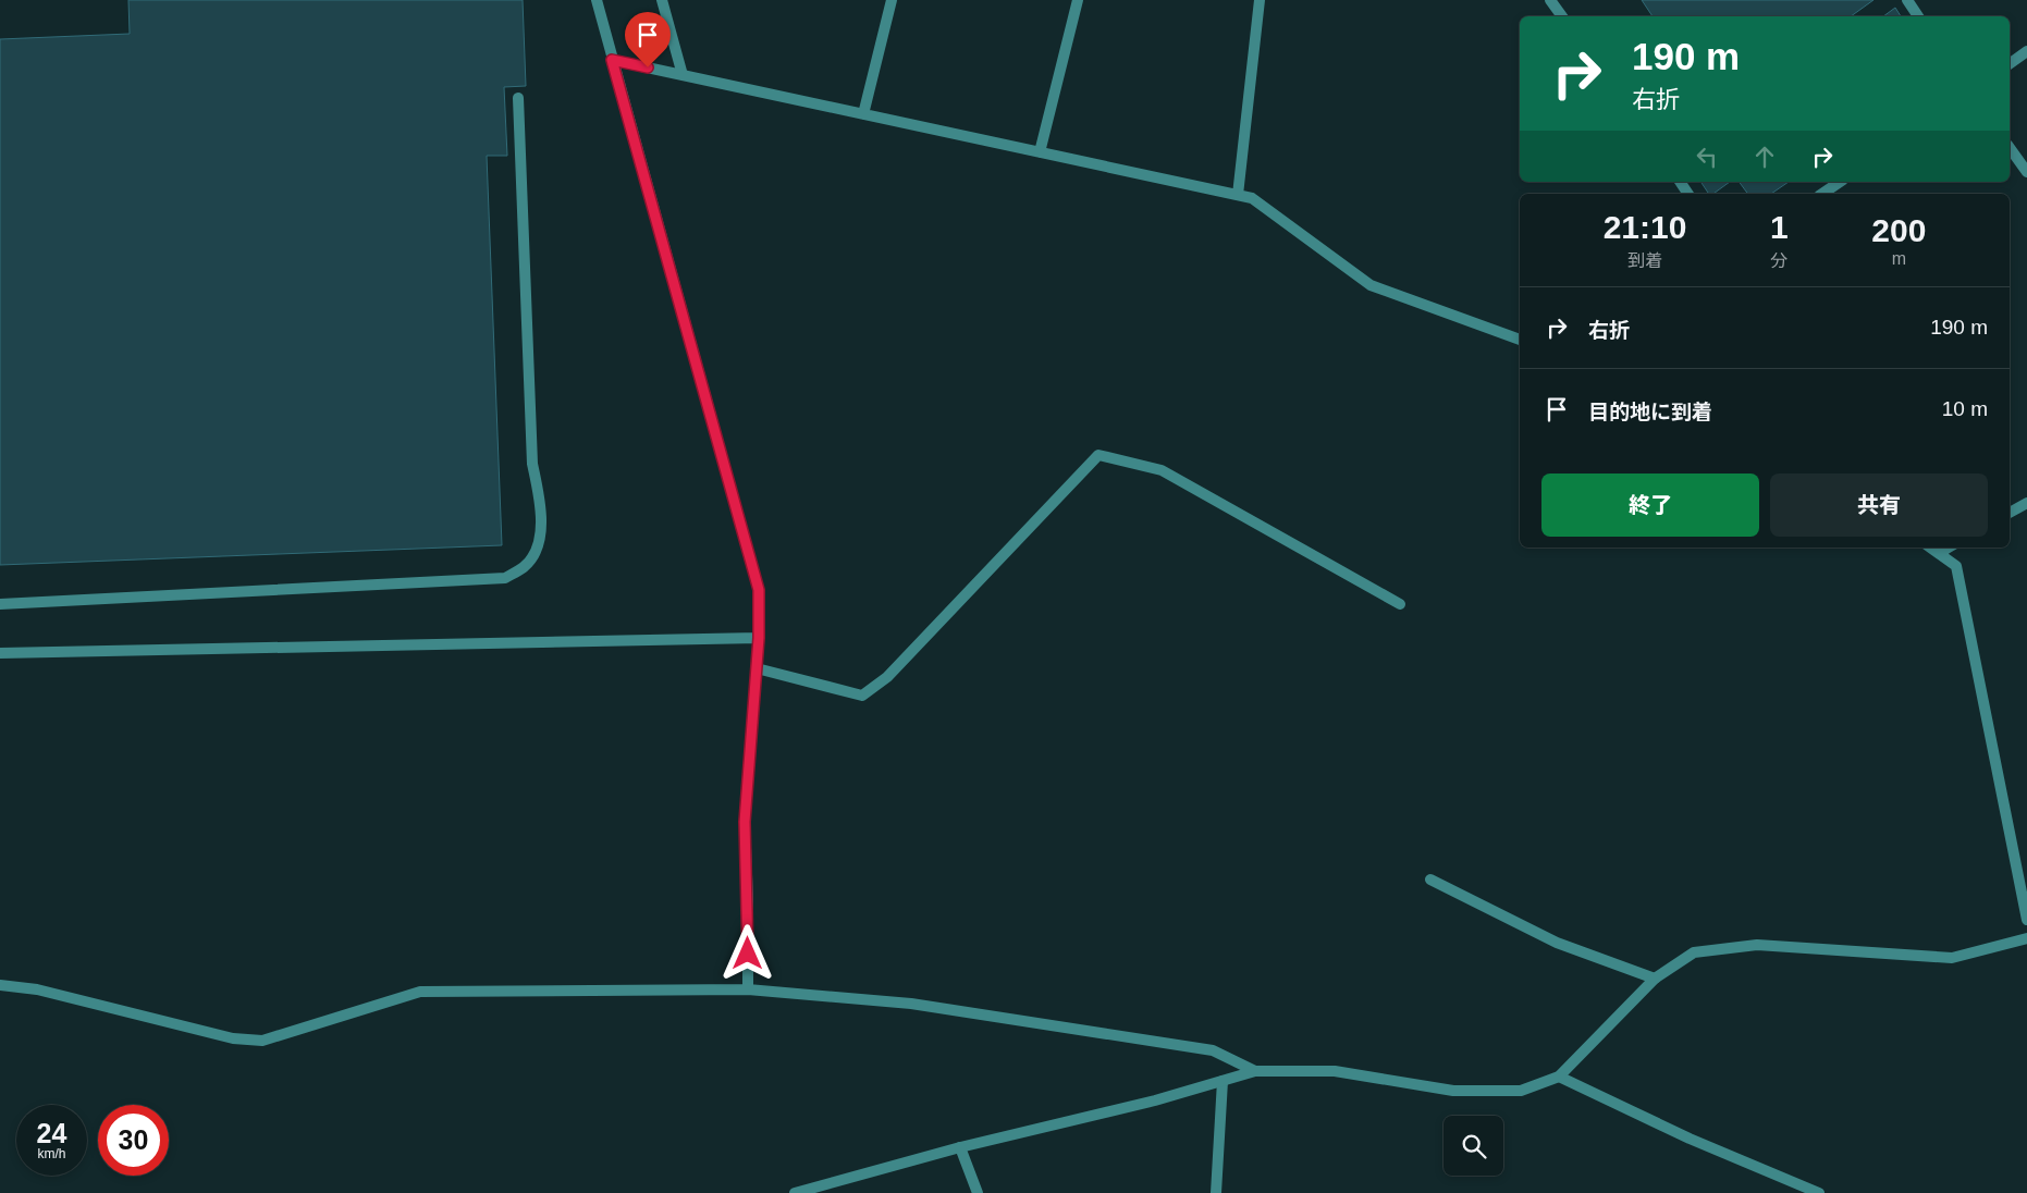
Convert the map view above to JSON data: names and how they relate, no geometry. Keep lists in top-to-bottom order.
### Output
{
  "page": {
    "turn": ["190 m", "右折"],
    "eta": [
      "21:10",
      "到着",
      "1",
      "分",
      "200",
      "m"
    ],
    "list": [
      {
        "name": "右折",
        "value": "190 m"
      },
      {
        "name": "目的地に到着",
        "value": "10 m"
      }
    ],
    "buttons": ["終了", "共有"],
    "speed": "24 km/h",
    "limit": "30"
  }
}
